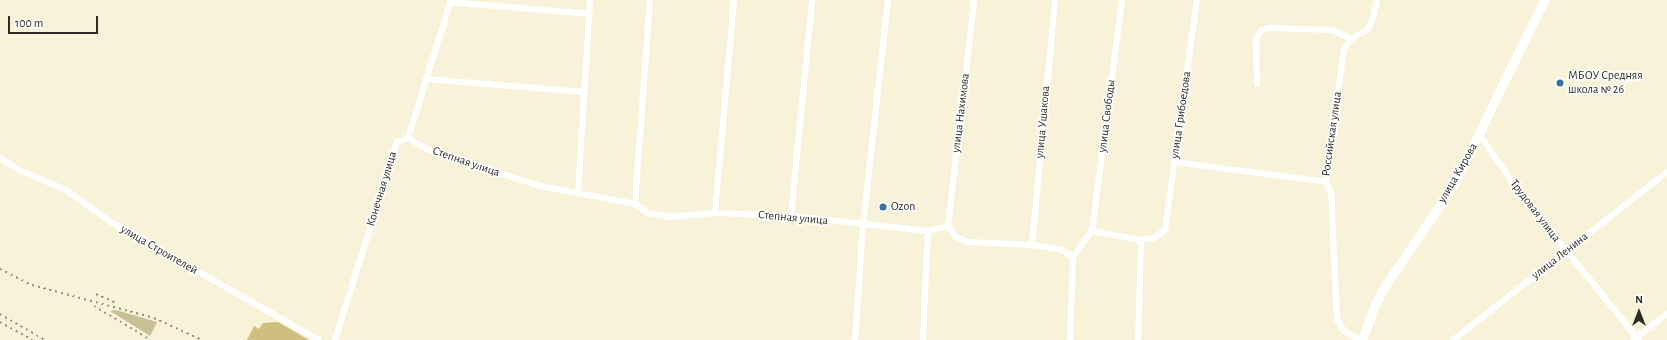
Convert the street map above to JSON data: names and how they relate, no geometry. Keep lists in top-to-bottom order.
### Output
{
  "streets": {
    "main road": ["улица Кирова"],
    "street": [
      "улица Нахимова",
      "улица Грибоедова",
      "улица Свободы",
      "улица Ушакова",
      "Российская улица",
      "Степная улица",
      "Конечная улица",
      "Трудовая улица",
      "улица Строителей",
      "улица Ленина"
    ]
  },
  "crossings": [
    ["улица Нахимова", "Степная улица"],
    ["Российская улица", "улица Кирова"],
    ["Степная улица", "Конечная улица"],
    ["улица Кирова", "Трудовая улица"],
    ["Трудовая улица", "улица Ленина"]
  ],
  "places": ["МБОУ Средняя школа № 26", "Ozon"],
  "scale_bar": "100 m",
  "north": "top"
}
